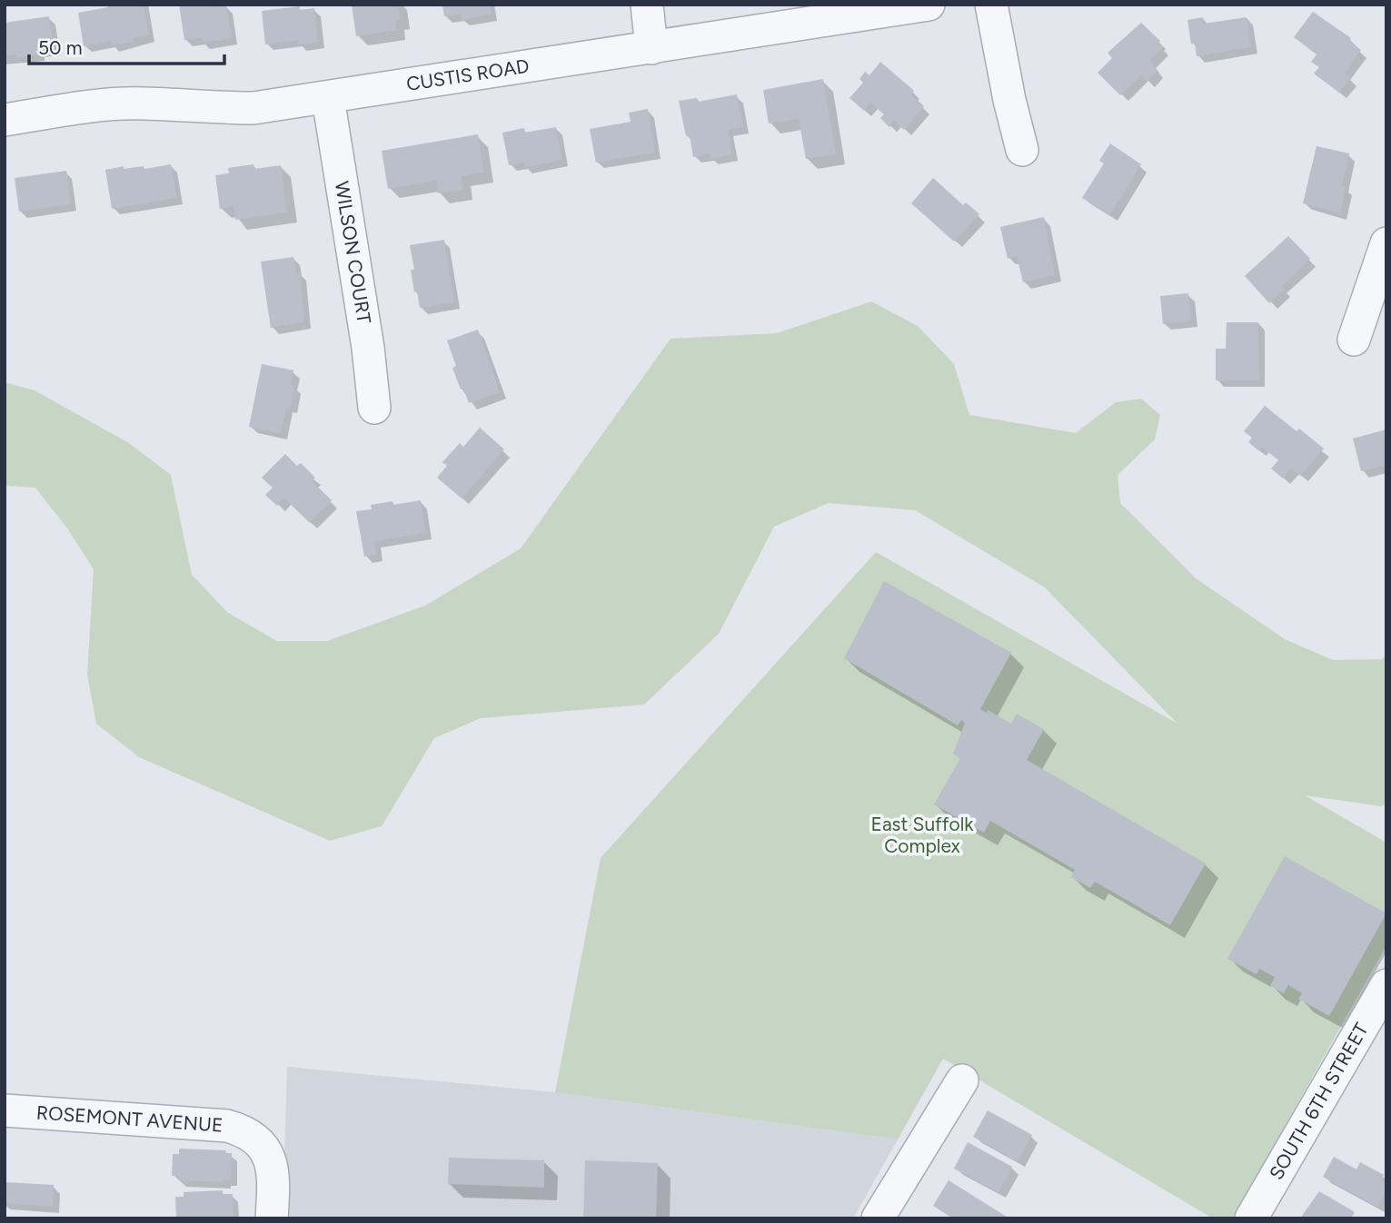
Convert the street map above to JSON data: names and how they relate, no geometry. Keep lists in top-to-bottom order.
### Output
{
  "streets": {
    "street": [
      "CUSTIS ROAD",
      "WILSON COURT",
      "SOUTH 6TH STREET",
      "ROSEMONT AVENUE"
    ]
  },
  "crossings": [
    ["CUSTIS ROAD", "WILSON COURT"]
  ],
  "parks": ["East Suffolk Complex"],
  "scale_bar": "50 m"
}
